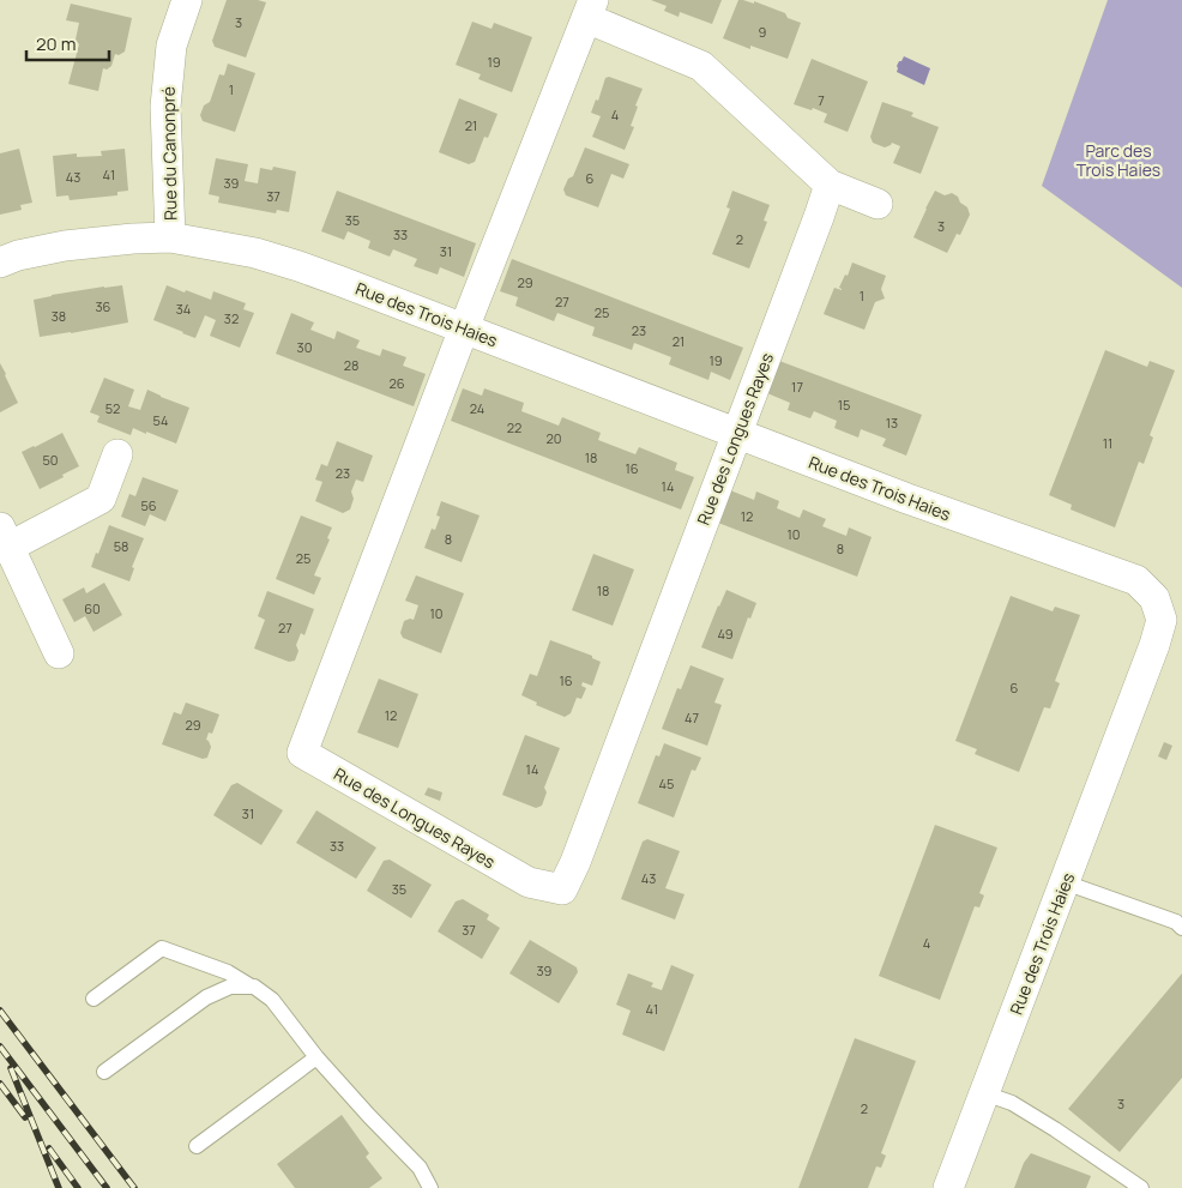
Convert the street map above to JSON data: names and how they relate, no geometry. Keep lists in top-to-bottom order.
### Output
{
  "streets": {
    "street": ["Rue du Canonpré", "Rue des Trois Haies", "Rue des Longues Rayes"]
  },
  "crossings": [
    ["Rue du Canonpré", "Rue des Trois Haies"],
    ["Rue des Trois Haies", "Rue des Longues Rayes"]
  ],
  "parks": ["Parc des Trois Haies"],
  "house_numbers": [
    "3",
    "9",
    "19",
    "1",
    "7",
    "4",
    "21",
    "41",
    "43",
    "6",
    "39",
    "37",
    "35",
    "3",
    "33",
    "2",
    "31",
    "29",
    "1",
    "27",
    "36",
    "34",
    "25",
    "38",
    "32",
    "23",
    "21",
    "30",
    "19",
    "28",
    "26",
    "17",
    "15",
    "52",
    "24",
    "54",
    "13",
    "22",
    "20",
    "11",
    "18",
    "50",
    "16",
    "23",
    "14",
    "56",
    "12",
    "10",
    "8",
    "58",
    "8",
    "25",
    "18",
    "60",
    "10",
    "27",
    "49",
    "16",
    "6",
    "12",
    "47",
    "29",
    "14",
    "45",
    "31",
    "33",
    "43",
    "35",
    "37",
    "4",
    "39",
    "41",
    "3",
    "2"
  ],
  "scale_bar": "20 m"
}
